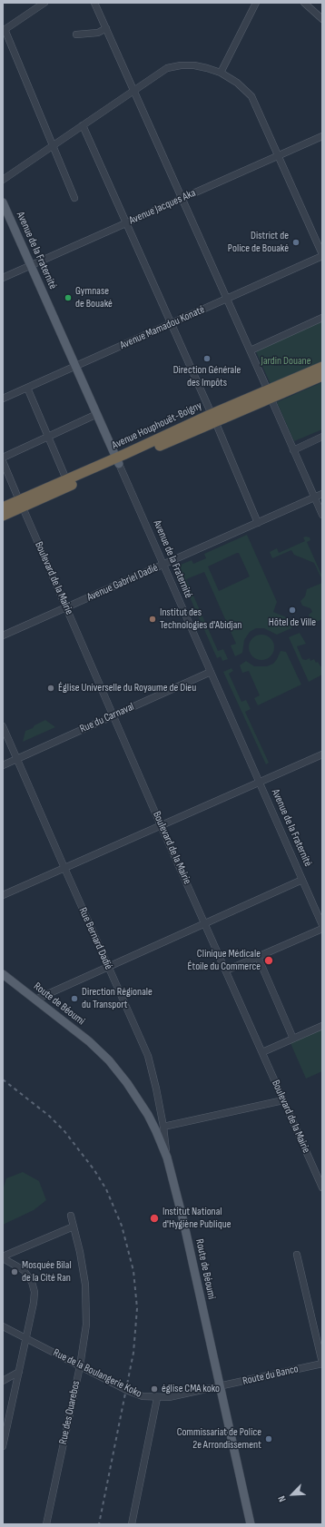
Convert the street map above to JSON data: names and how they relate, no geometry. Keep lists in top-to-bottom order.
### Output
{
  "streets": {
    "highway": ["Avenue Houphouët-Boigny"],
    "main road": ["Avenue de la Fraternité", "Route de Béoumi"],
    "street": [
      "Avenue Jacques Aka",
      "Avenue Mamadou Konaté",
      "Boulevard de la Mairie",
      "Avenue Gabriel Dadié",
      "Rue du Carnaval",
      "Rue Bernard Dadié",
      "Rue de la Boulangerie Koko",
      "Route du Banco",
      "Rue des Ouarebos"
    ]
  },
  "crossings": [
    ["Avenue Jacques Aka", "Avenue de la Fraternité"],
    ["Avenue de la Fraternité", "Avenue Mamadou Konaté"],
    ["Avenue de la Fraternité", "Avenue Houphouët-Boigny"],
    ["Avenue de la Fraternité", "Avenue Gabriel Dadié"],
    ["Avenue de la Fraternité", "Rue du Carnaval"],
    ["Avenue Houphouët-Boigny", "Boulevard de la Mairie"],
    ["Boulevard de la Mairie", "Avenue Gabriel Dadié"],
    ["Boulevard de la Mairie", "Rue du Carnaval"],
    ["Rue du Carnaval", "Rue Bernard Dadié"],
    ["Rue Bernard Dadié", "Route de Béoumi"],
    ["Route de Béoumi", "Rue de la Boulangerie Koko"],
    ["Route de Béoumi", "Route du Banco"],
    ["Rue de la Boulangerie Koko", "Route du Banco"],
    ["Rue de la Boulangerie Koko", "Rue des Ouarebos"]
  ],
  "parks": ["Jardin Douane"],
  "places": [
    "District de Police de Bouaké",
    "Gymnase de Bouaké",
    "Direction Générale des Impôts",
    "Hôtel de Ville",
    "Institut des Technologies d'Abidjan",
    "Église Universelle du Royaume de Dieu",
    "Clinique Médicale Étoile du Commerce",
    "Direction Régionale du Transport",
    "Institut National d'Hygiène Publique",
    "Mosquée Bilal de la Cité Ran",
    "église CMA koko",
    "Commissariat de Police 2e Arrondissement"
  ],
  "north": "bottom left"
}
